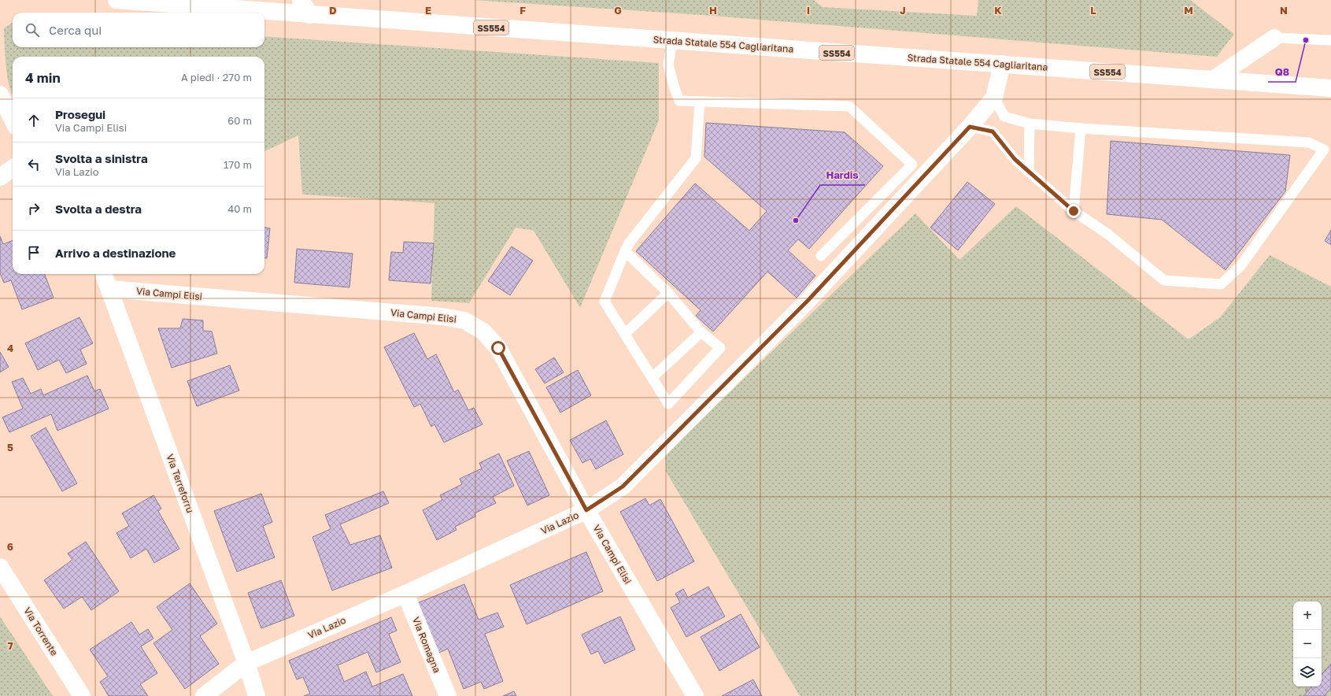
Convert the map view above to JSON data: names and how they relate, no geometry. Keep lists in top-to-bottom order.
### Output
{
  "streets": {
    "street": [
      "SS554",
      "Strada Statale 554 Cagliaritana",
      "Via Campi Elisi",
      "Via Terreforru",
      "Via Lazio",
      "Via Torrente",
      "Via Romagna"
    ]
  },
  "crossings": [
    ["Strada Statale 554 Cagliaritana", "Via Lazio"],
    ["Via Campi Elisi", "Via Terreforru"],
    ["Via Campi Elisi", "Via Lazio"],
    ["Via Terreforru", "Via Lazio"],
    ["Via Lazio", "Via Romagna"]
  ],
  "places": ["Q8", "Hardis"],
  "page": {
    "search": "Cerca qui",
    "heading": ["4 min", "A piedi · 270 m"],
    "list": [
      ["Prosegui", "Via Campi Elisi", "60 m"],
      ["Svolta a sinistra", "Via Lazio", "170 m"],
      ["Svolta a destra", "40 m"],
      "Arrivo a destinazione"
    ],
    "map_buttons": ["+", "−"]
  },
  "grid": {
    "columns": [
      "D",
      "E",
      "F",
      "G",
      "H",
      "I",
      "J",
      "K",
      "L",
      "M",
      "N"
    ],
    "rows": [
      "4",
      "5",
      "6",
      "7"
    ]
  }
}
